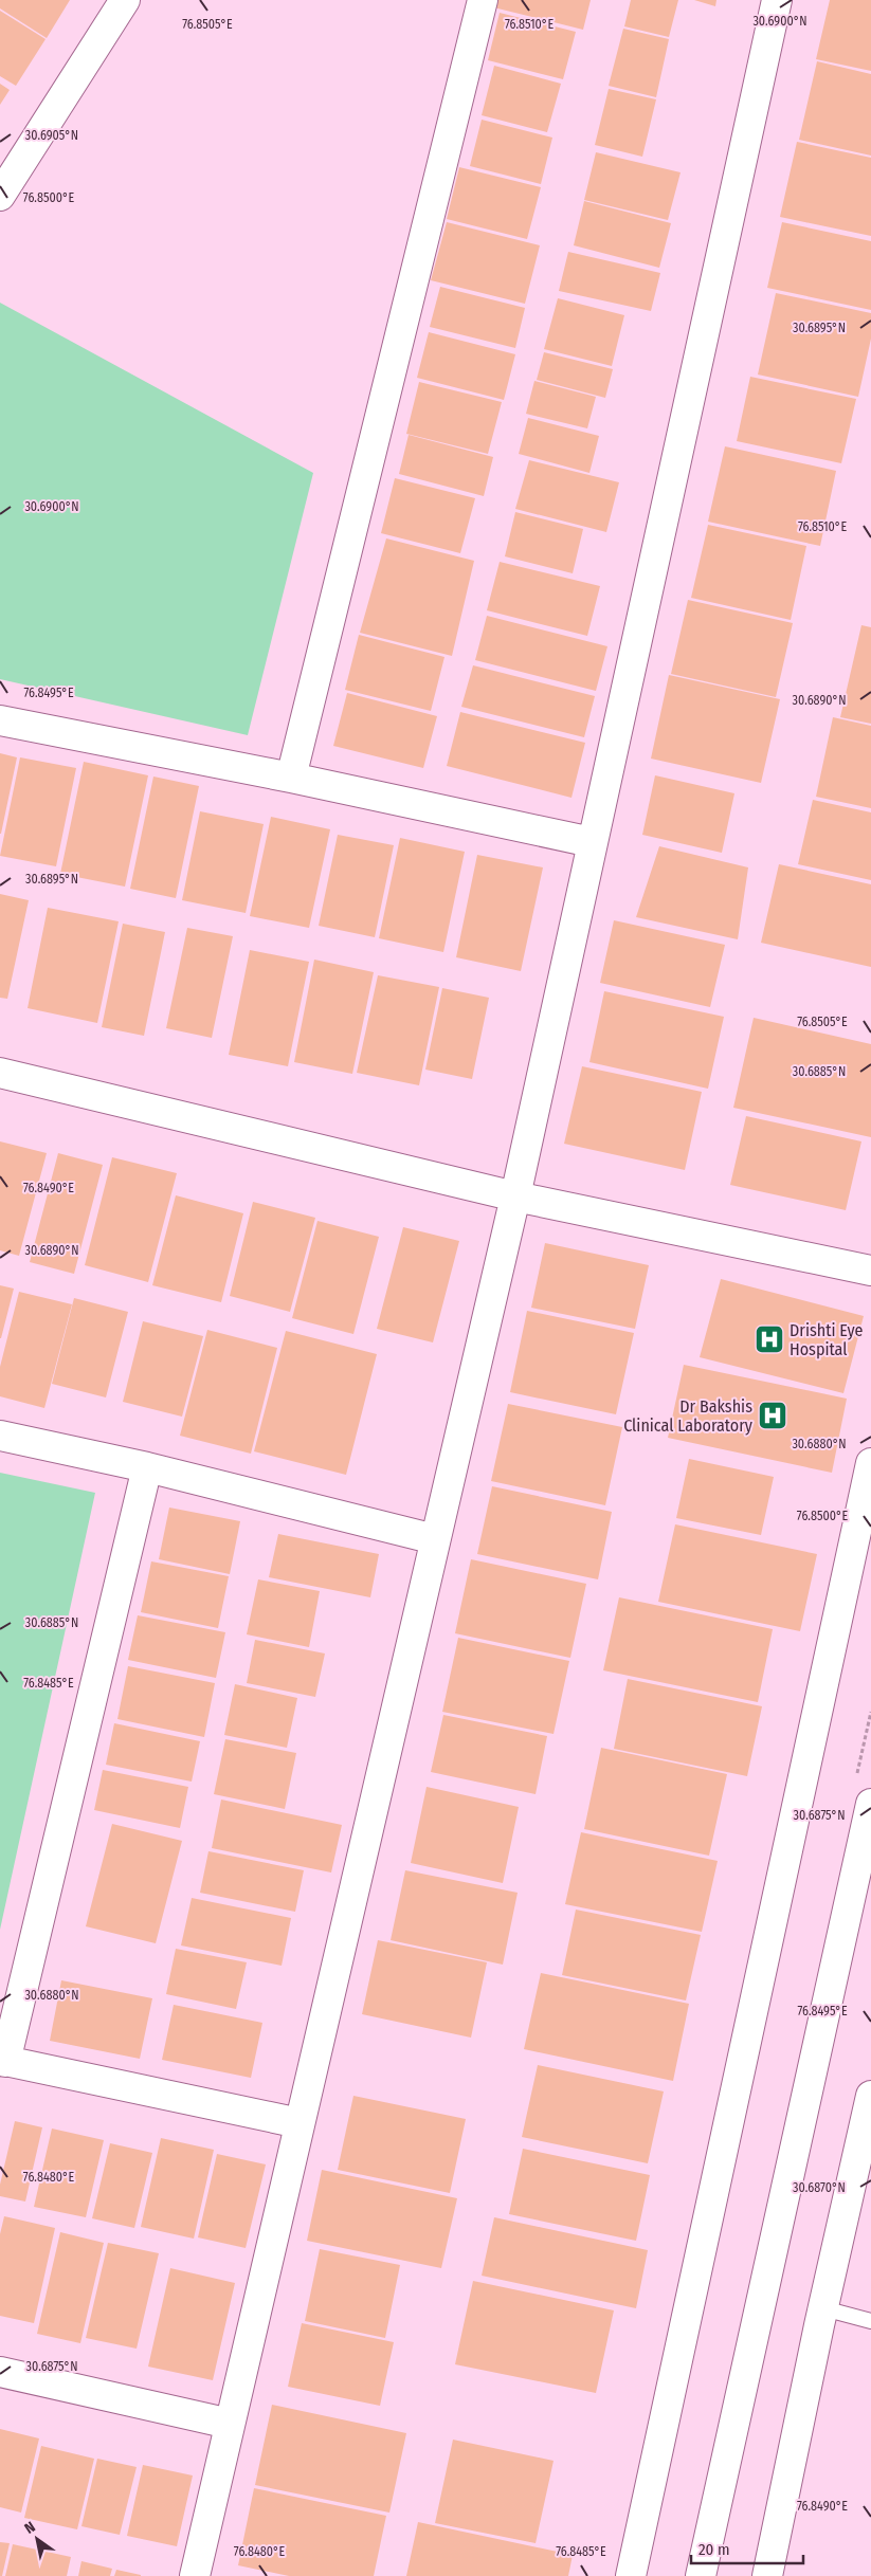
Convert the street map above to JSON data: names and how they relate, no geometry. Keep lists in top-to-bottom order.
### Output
{
  "places": {
    "hospital": ["Drishti Eye Hospital", "Dr Bakshis Clinical Laboratory"]
  },
  "scale_bar": "20 m",
  "north": "top left",
  "coordinates": [
    "30.6900°N",
    "76.8505°E",
    "76.8510°E",
    "30.6905°N",
    "76.8500°E",
    "30.6895°N",
    "76.8495°E",
    "30.6890°N",
    "30.6885°N",
    "76.8490°E",
    "30.6880°N",
    "76.8485°E",
    "30.6875°N",
    "76.8480°E",
    "30.6870°N"
  ]
}
